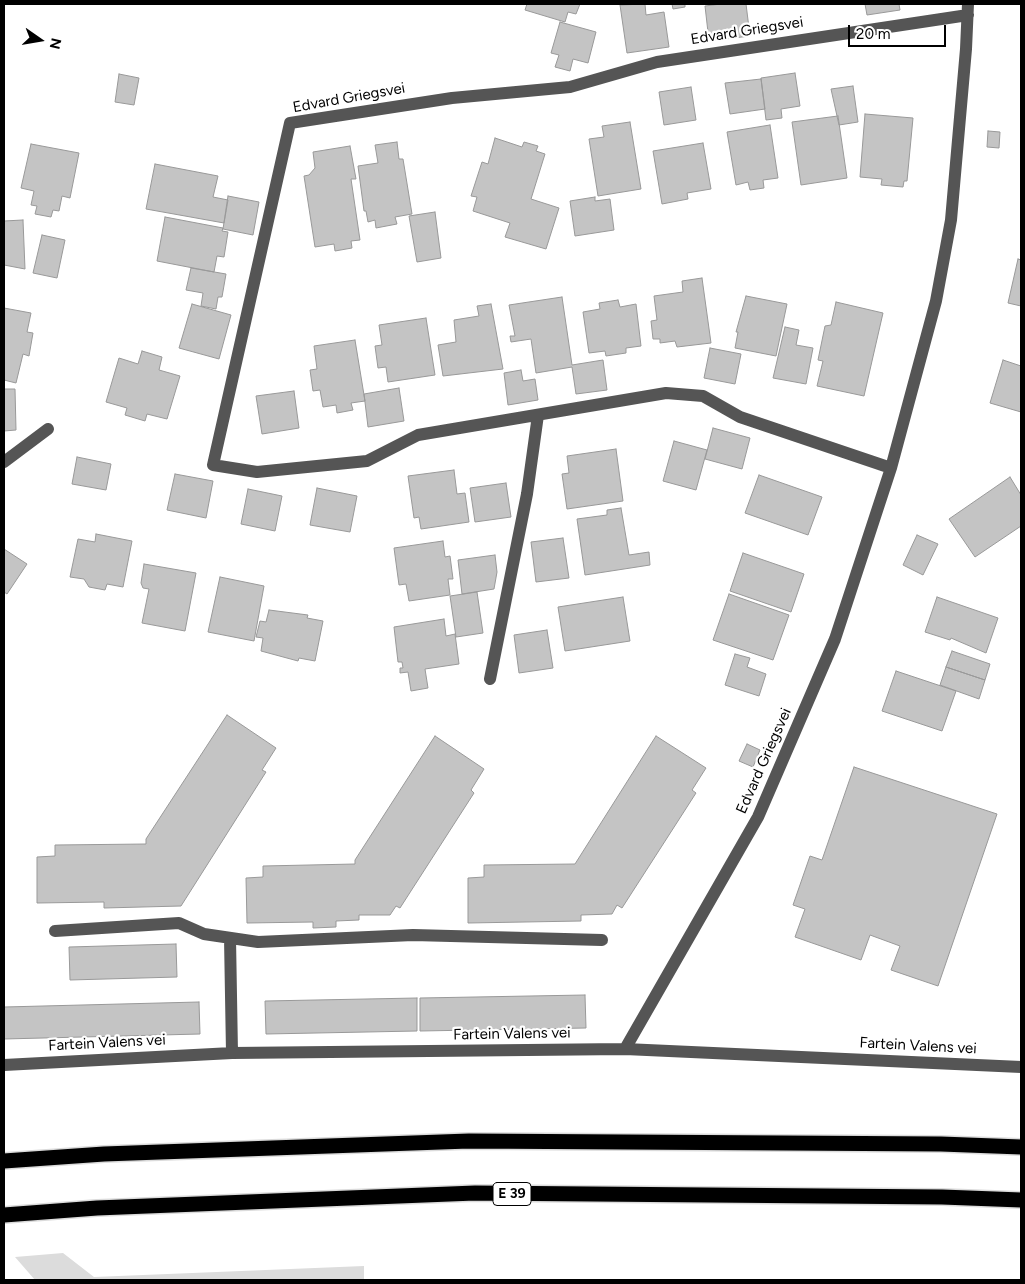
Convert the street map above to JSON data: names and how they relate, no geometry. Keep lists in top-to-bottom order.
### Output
{
  "streets": {
    "highway": ["E 39"],
    "street": ["Edvard Griegsvei", "Fartein Valens vei"]
  },
  "crossings": [
    ["Edvard Griegsvei", "Fartein Valens vei"]
  ],
  "scale_bar": "20 m",
  "north": "right"
}
